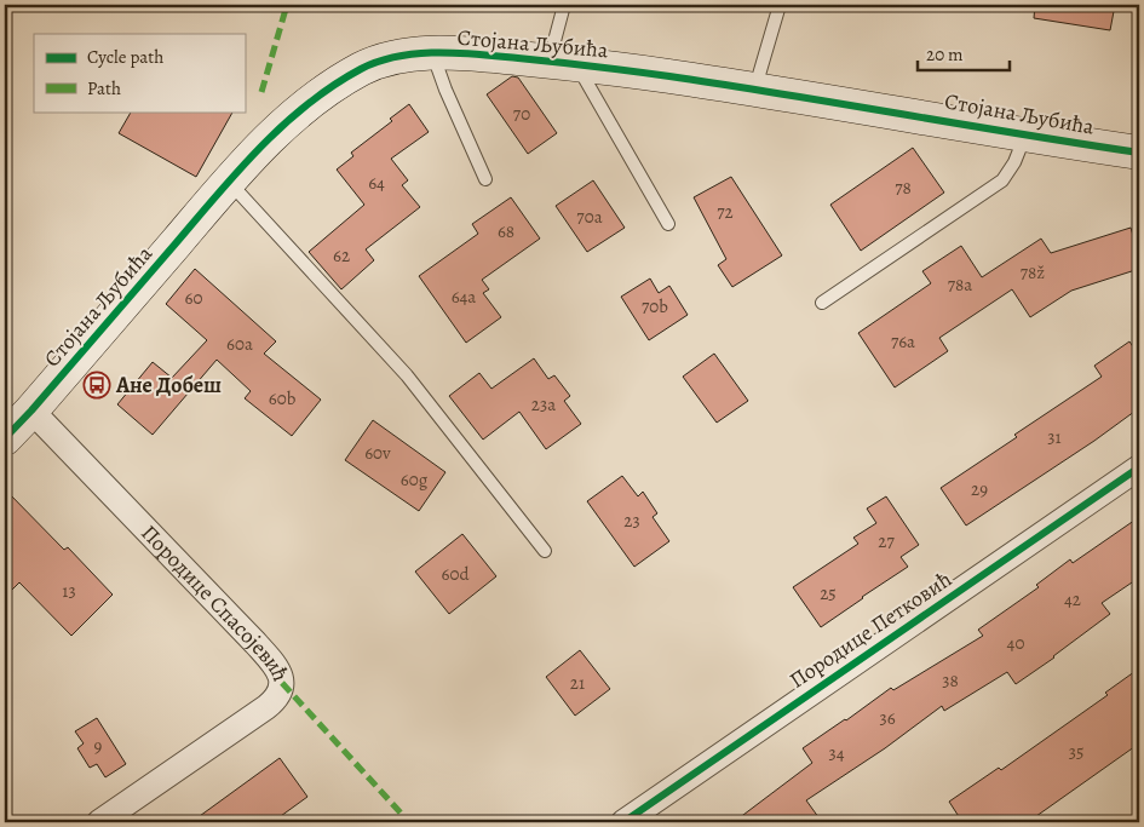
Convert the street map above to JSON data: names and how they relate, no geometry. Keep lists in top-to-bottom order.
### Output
{
  "streets": {
    "street": ["Стојана Љубића", "Породице Спасојевић", "Породице Петковић"]
  },
  "crossings": [
    ["Стојана Љубића", "Породице Спасојевић"]
  ],
  "places": {
    "bus stop": ["Ане Добеш"]
  },
  "house_numbers": [
    "70",
    "64",
    "78",
    "72",
    "70a",
    "68",
    "62",
    "78ž",
    "78a",
    "64a",
    "60",
    "70b",
    "76a",
    "60a",
    "60b",
    "23a",
    "31",
    "60v",
    "60g",
    "29",
    "23",
    "27",
    "60d",
    "13",
    "25",
    "42",
    "40",
    "38",
    "21",
    "36",
    "9",
    "35",
    "34"
  ],
  "legend": ["Cycle path", "Path"],
  "scale_bar": "20 m"
}
